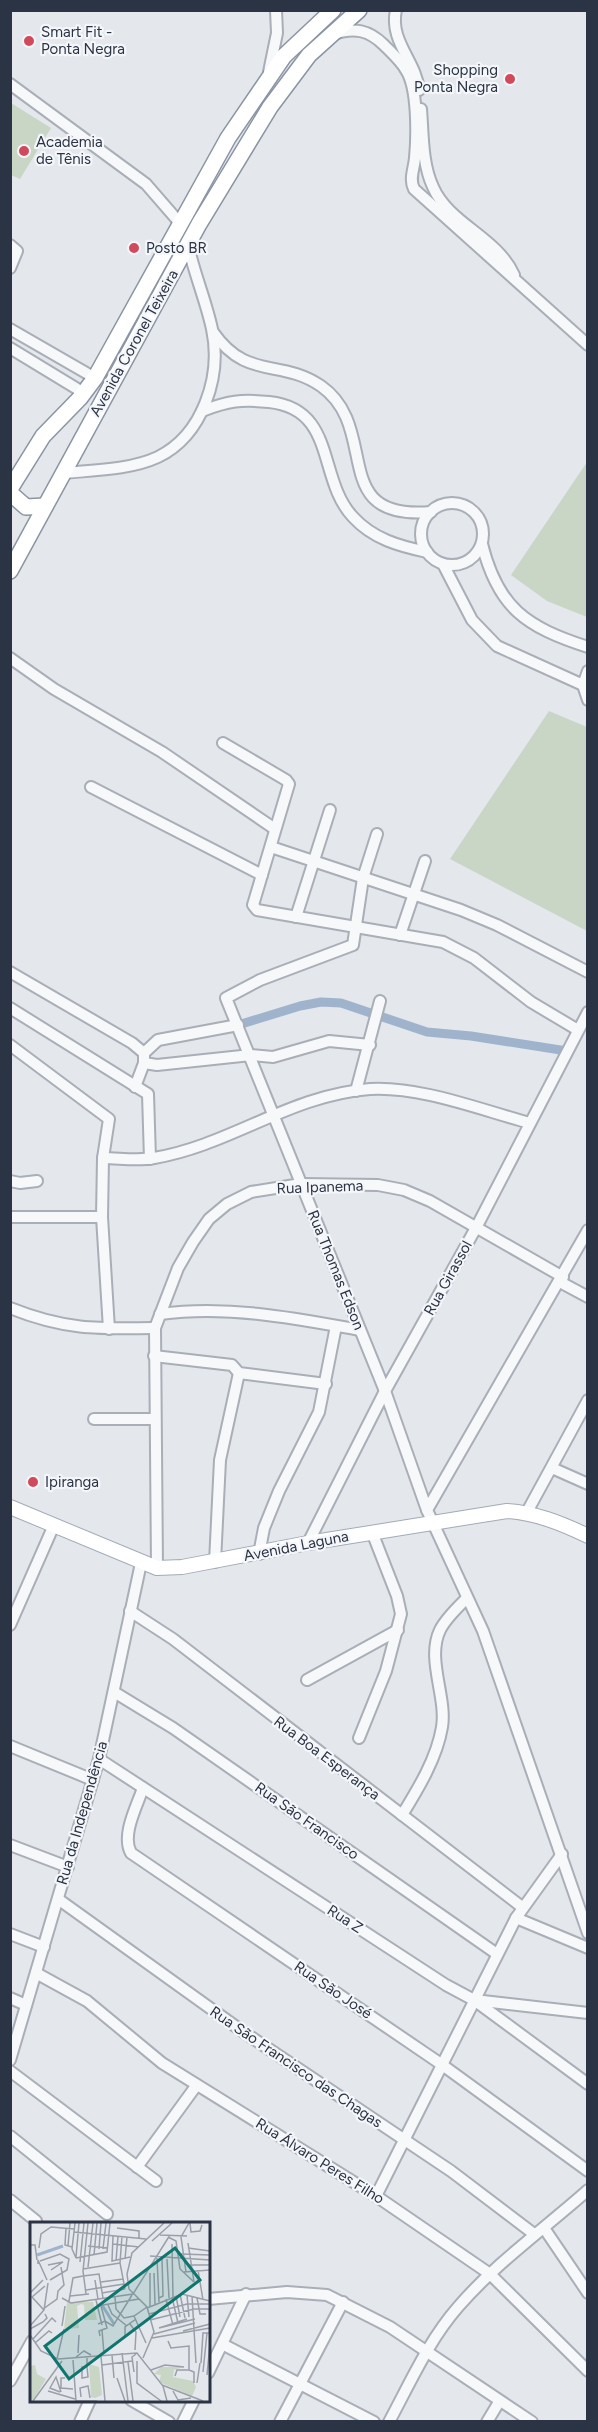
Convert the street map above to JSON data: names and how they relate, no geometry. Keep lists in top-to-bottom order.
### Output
{
  "streets": {
    "highway": ["Avenida Coronel Teixeira"],
    "main road": ["Avenida Laguna"],
    "street": [
      "Rua Ipanema",
      "Rua Thomas Edson",
      "Rua Girassol",
      "Rua Boa Esperança",
      "Rua da Independência",
      "Rua São Francisco",
      "Rua Z",
      "Rua São José",
      "Rua São Francisco das Chagas",
      "Rua Álvaro Peres Filho"
    ]
  },
  "crossings": [
    ["Rua Ipanema", "Rua Thomas Edson"],
    ["Rua Ipanema", "Rua Girassol"],
    ["Rua Ipanema", "Avenida Laguna"],
    ["Rua Thomas Edson", "Rua Girassol"],
    ["Rua Thomas Edson", "Avenida Laguna"],
    ["Rua Girassol", "Avenida Laguna"],
    ["Avenida Laguna", "Rua da Independência"],
    ["Rua Boa Esperança", "Rua da Independência"],
    ["Rua da Independência", "Rua São Francisco"],
    ["Rua da Independência", "Rua Z"],
    ["Rua da Independência", "Rua São Francisco das Chagas"],
    ["Rua da Independência", "Rua Álvaro Peres Filho"],
    ["Rua Z", "Rua São José"]
  ],
  "places": [
    "Smart Fit - Ponta Negra",
    "Shopping Ponta Negra",
    "Academia de Tênis",
    "Posto BR",
    "Ipiranga"
  ]
}
